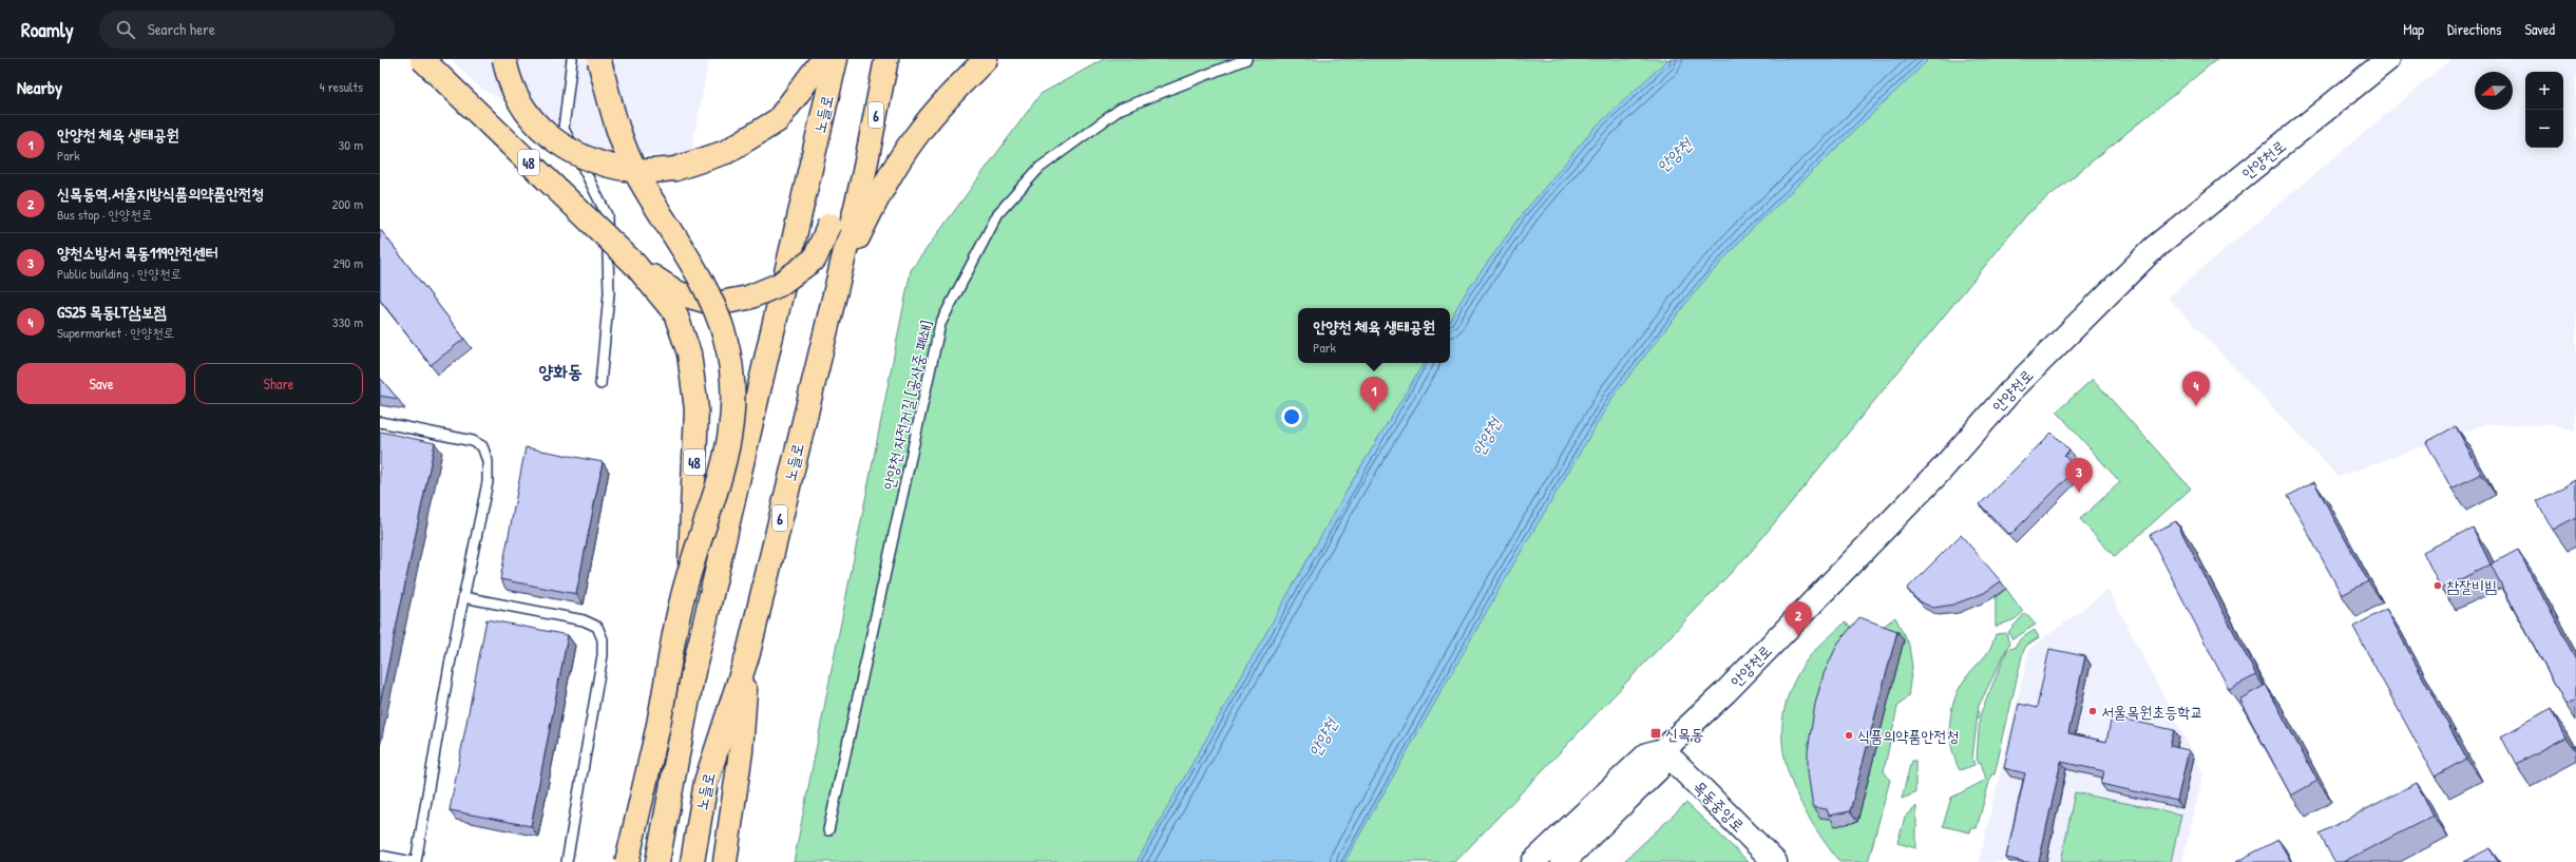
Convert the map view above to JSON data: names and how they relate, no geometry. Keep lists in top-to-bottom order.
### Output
{
  "streets": {
    "main road": [
      "노들로",
      "6",
      "안양천로",
      "48",
      "목동중앙로"
    ],
    "lane": ["안양천 자전거길 [공사중 폐쇄]"]
  },
  "crossings": [
    ["노들로", "48"],
    ["안양천로", "목동중앙로"]
  ],
  "districts": ["양화동"],
  "water": ["안양천"],
  "places": {
    "other": ["참잘비빔", "서울목원초등학교", "식품의약품안전청"],
    "transit": ["신목동"]
  },
  "north": "left",
  "page": {
    "header": "Roamly",
    "search": "Search here",
    "nav": ["Map", "Directions", "Saved"],
    "heading": ["Nearby", "4 results"],
    "map_buttons": ["+", "−"],
    "list": [
      {
        "mark": "1",
        "name": "안양천 체육 생태공원",
        "note": "Park",
        "value": "30 m"
      },
      {
        "mark": "2",
        "name": "신목동역.서울지방식품의약품안전청",
        "note": "Bus stop · 안양천로",
        "value": "200 m"
      },
      {
        "mark": "3",
        "name": "양천소방서 목동119안전센터",
        "note": "Public building · 안양천로",
        "value": "290 m"
      },
      {
        "mark": "4",
        "name": "GS25 목동LT삼보점",
        "note": "Supermarket · 안양천로",
        "value": "330 m"
      }
    ],
    "popup": ["안양천 체육 생태공원", "Park"],
    "buttons": ["Save", "Share"],
    "pins": [
      "4",
      "1",
      "3",
      "2"
    ]
  }
}
